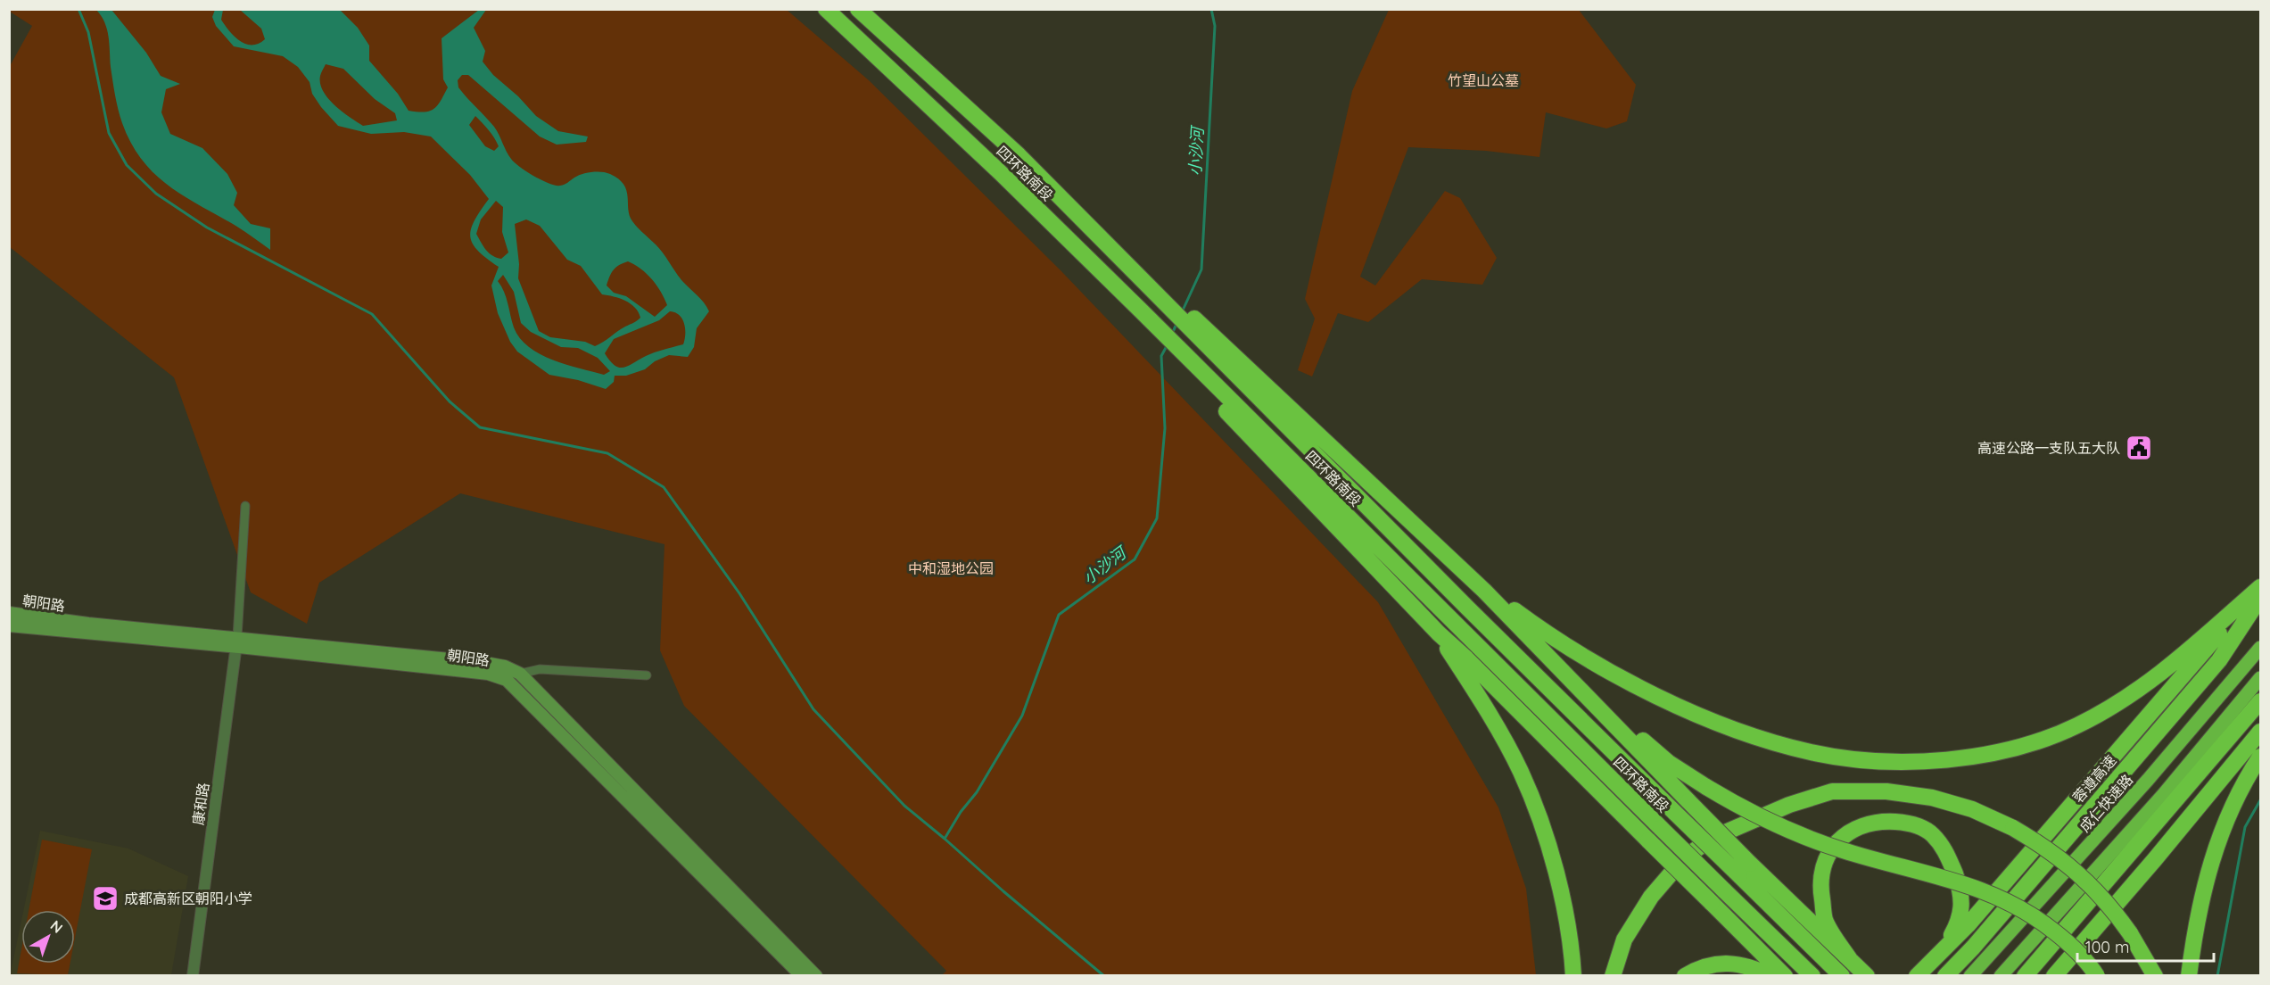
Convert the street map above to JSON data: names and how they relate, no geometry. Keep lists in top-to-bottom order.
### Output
{
  "streets": {
    "highway": ["四环路南段", "蓉遵高速", "成仁快速路"],
    "main road": ["朝阳路"],
    "street": ["康和路"]
  },
  "crossings": [
    ["朝阳路", "康和路"]
  ],
  "water": ["小沙河"],
  "parks": ["竹望山公墓", "中和湿地公园"],
  "places": {
    "public building": ["高速公路一支队五大队"],
    "school or university": ["成都高新区朝阳小学"]
  },
  "scale_bar": "100 m",
  "north": "top right"
}
